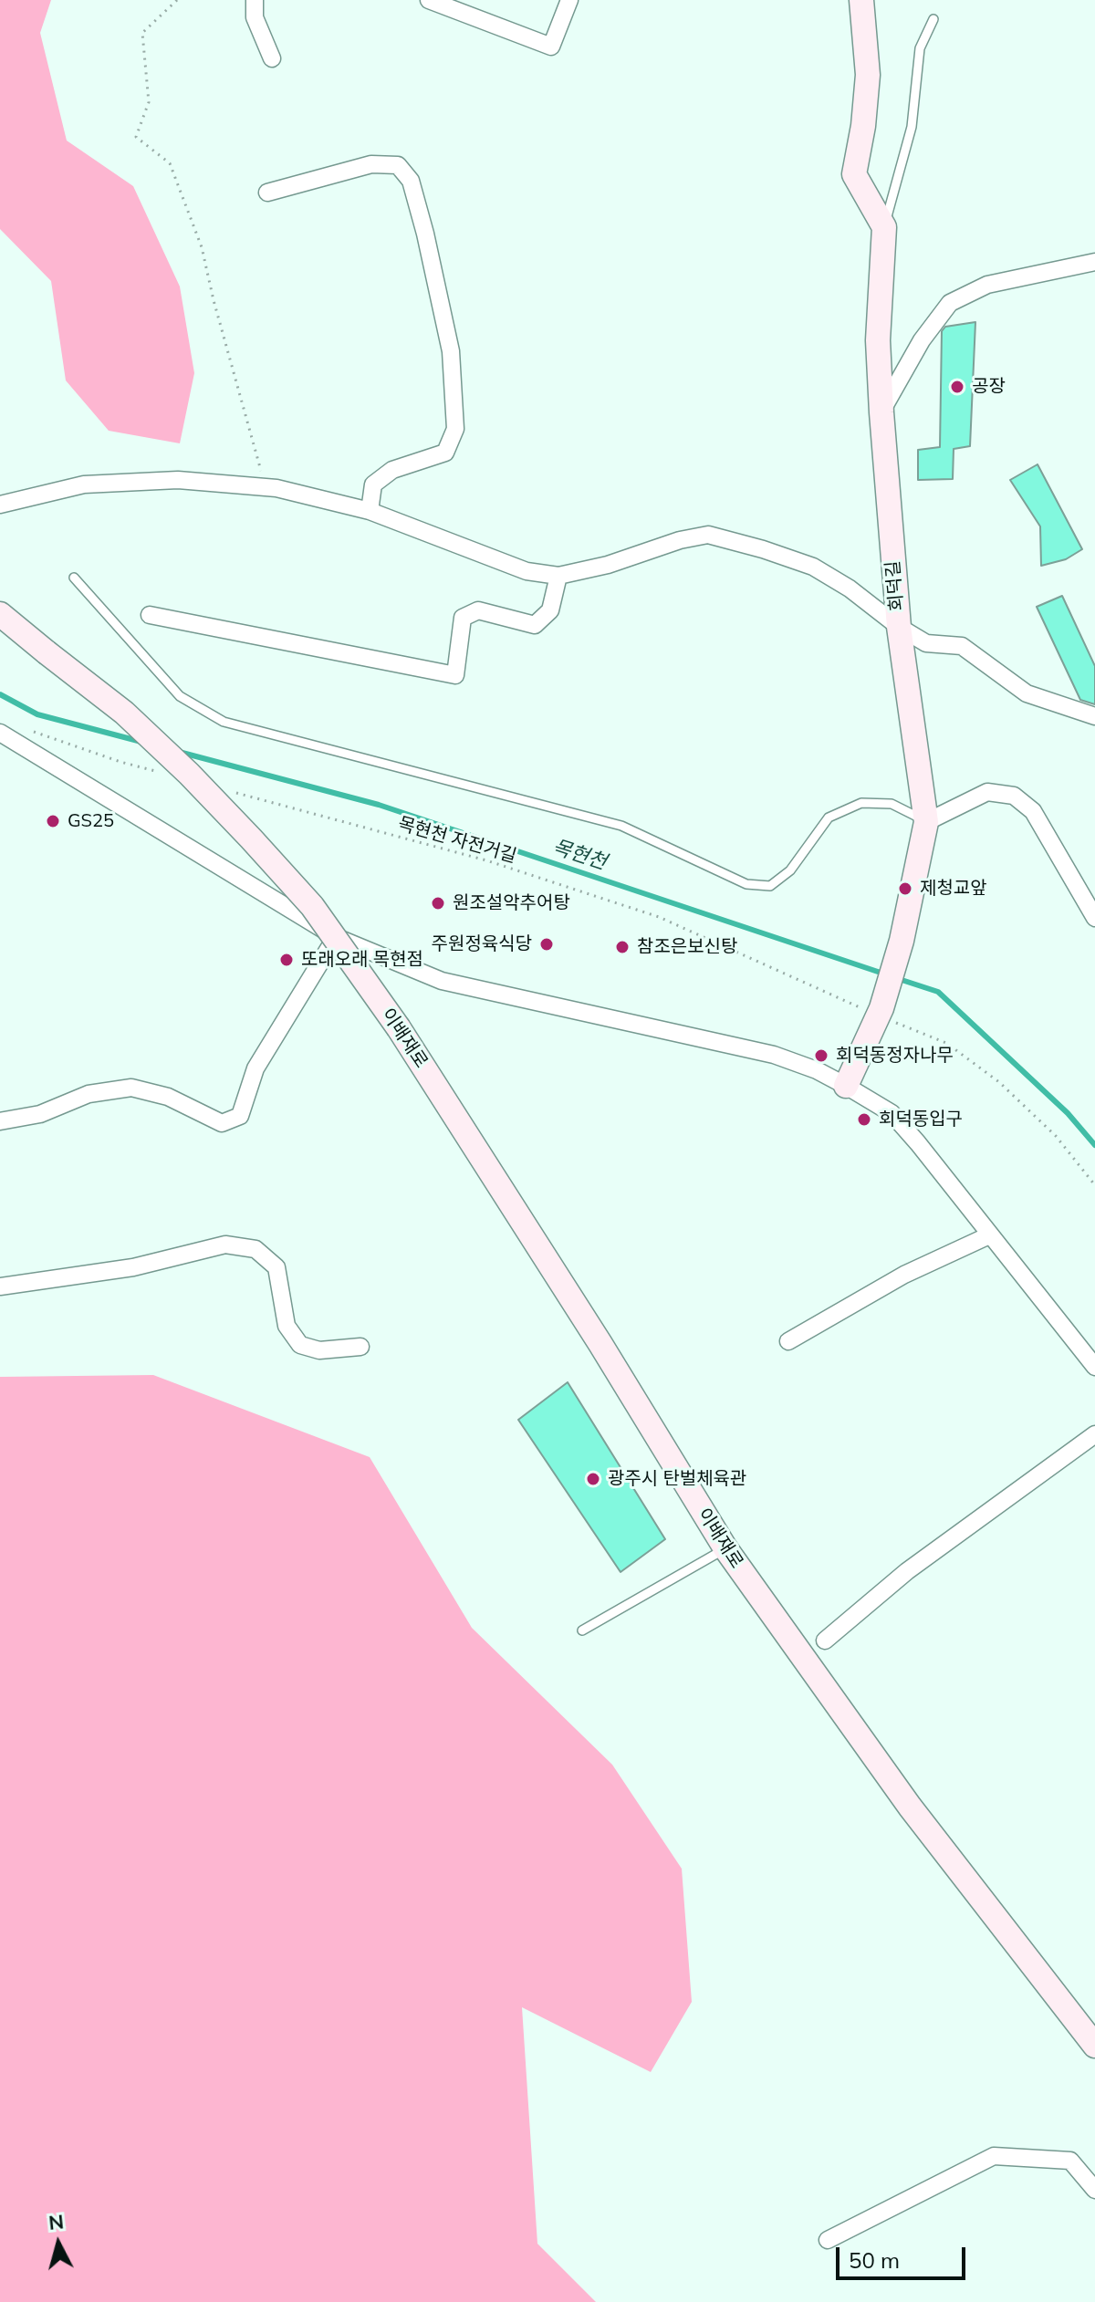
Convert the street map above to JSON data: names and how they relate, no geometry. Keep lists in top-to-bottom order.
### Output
{
  "streets": {
    "main road": ["회덕길", "이배재로"],
    "path": ["목현천 자전거길"]
  },
  "crossings": [
    ["회덕길", "목현천 자전거길"]
  ],
  "water": ["목현천"],
  "places": [
    "공장",
    "GS25",
    "제청교앞",
    "원조설악추어탕",
    "주원정육식당",
    "참조은보신탕",
    "또래오래 목현점",
    "회덕동정자나무",
    "회덕동입구",
    "광주시 탄벌체육관"
  ],
  "scale_bar": "50 m",
  "north": "top"
}
